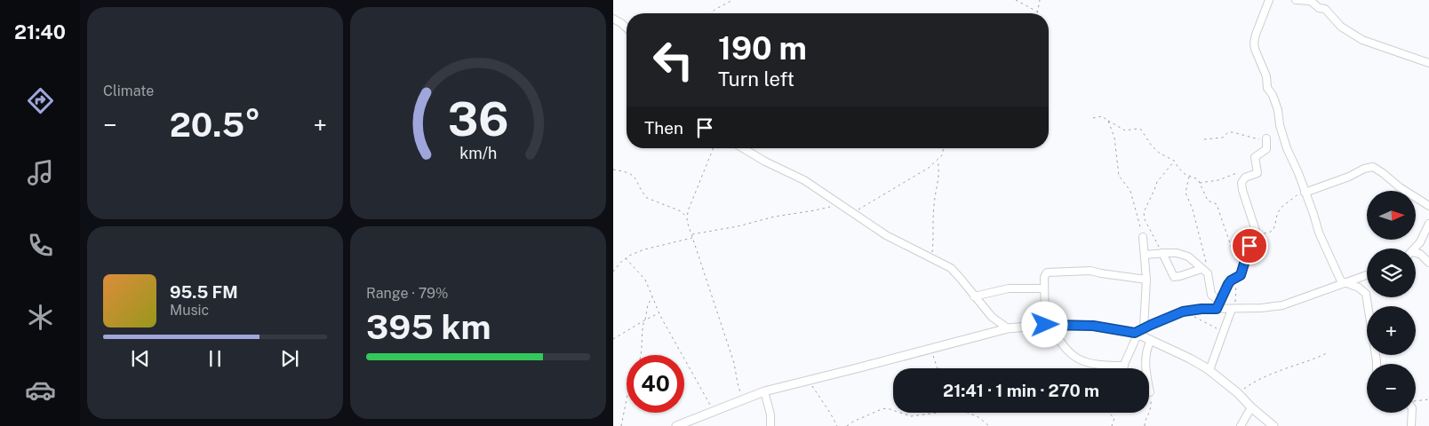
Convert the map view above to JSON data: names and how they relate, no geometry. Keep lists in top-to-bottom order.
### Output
{
  "north": "right",
  "page": {
    "tabs": "21:40",
    "tile": [
      "Climate",
      ["Range · 79%", "395 km"]
    ],
    "turn": ["190 m", "Turn left"],
    "heat": ["−", "20.5°", "+"],
    "then": "Then",
    "map_buttons": ["+", "−"],
    "song": ["95.5 FM", "Music"],
    "limit": "40",
    "trip": "21:41 · 1 min · 270 m",
    "gauge": ["36", "km/h"]
  }
}
